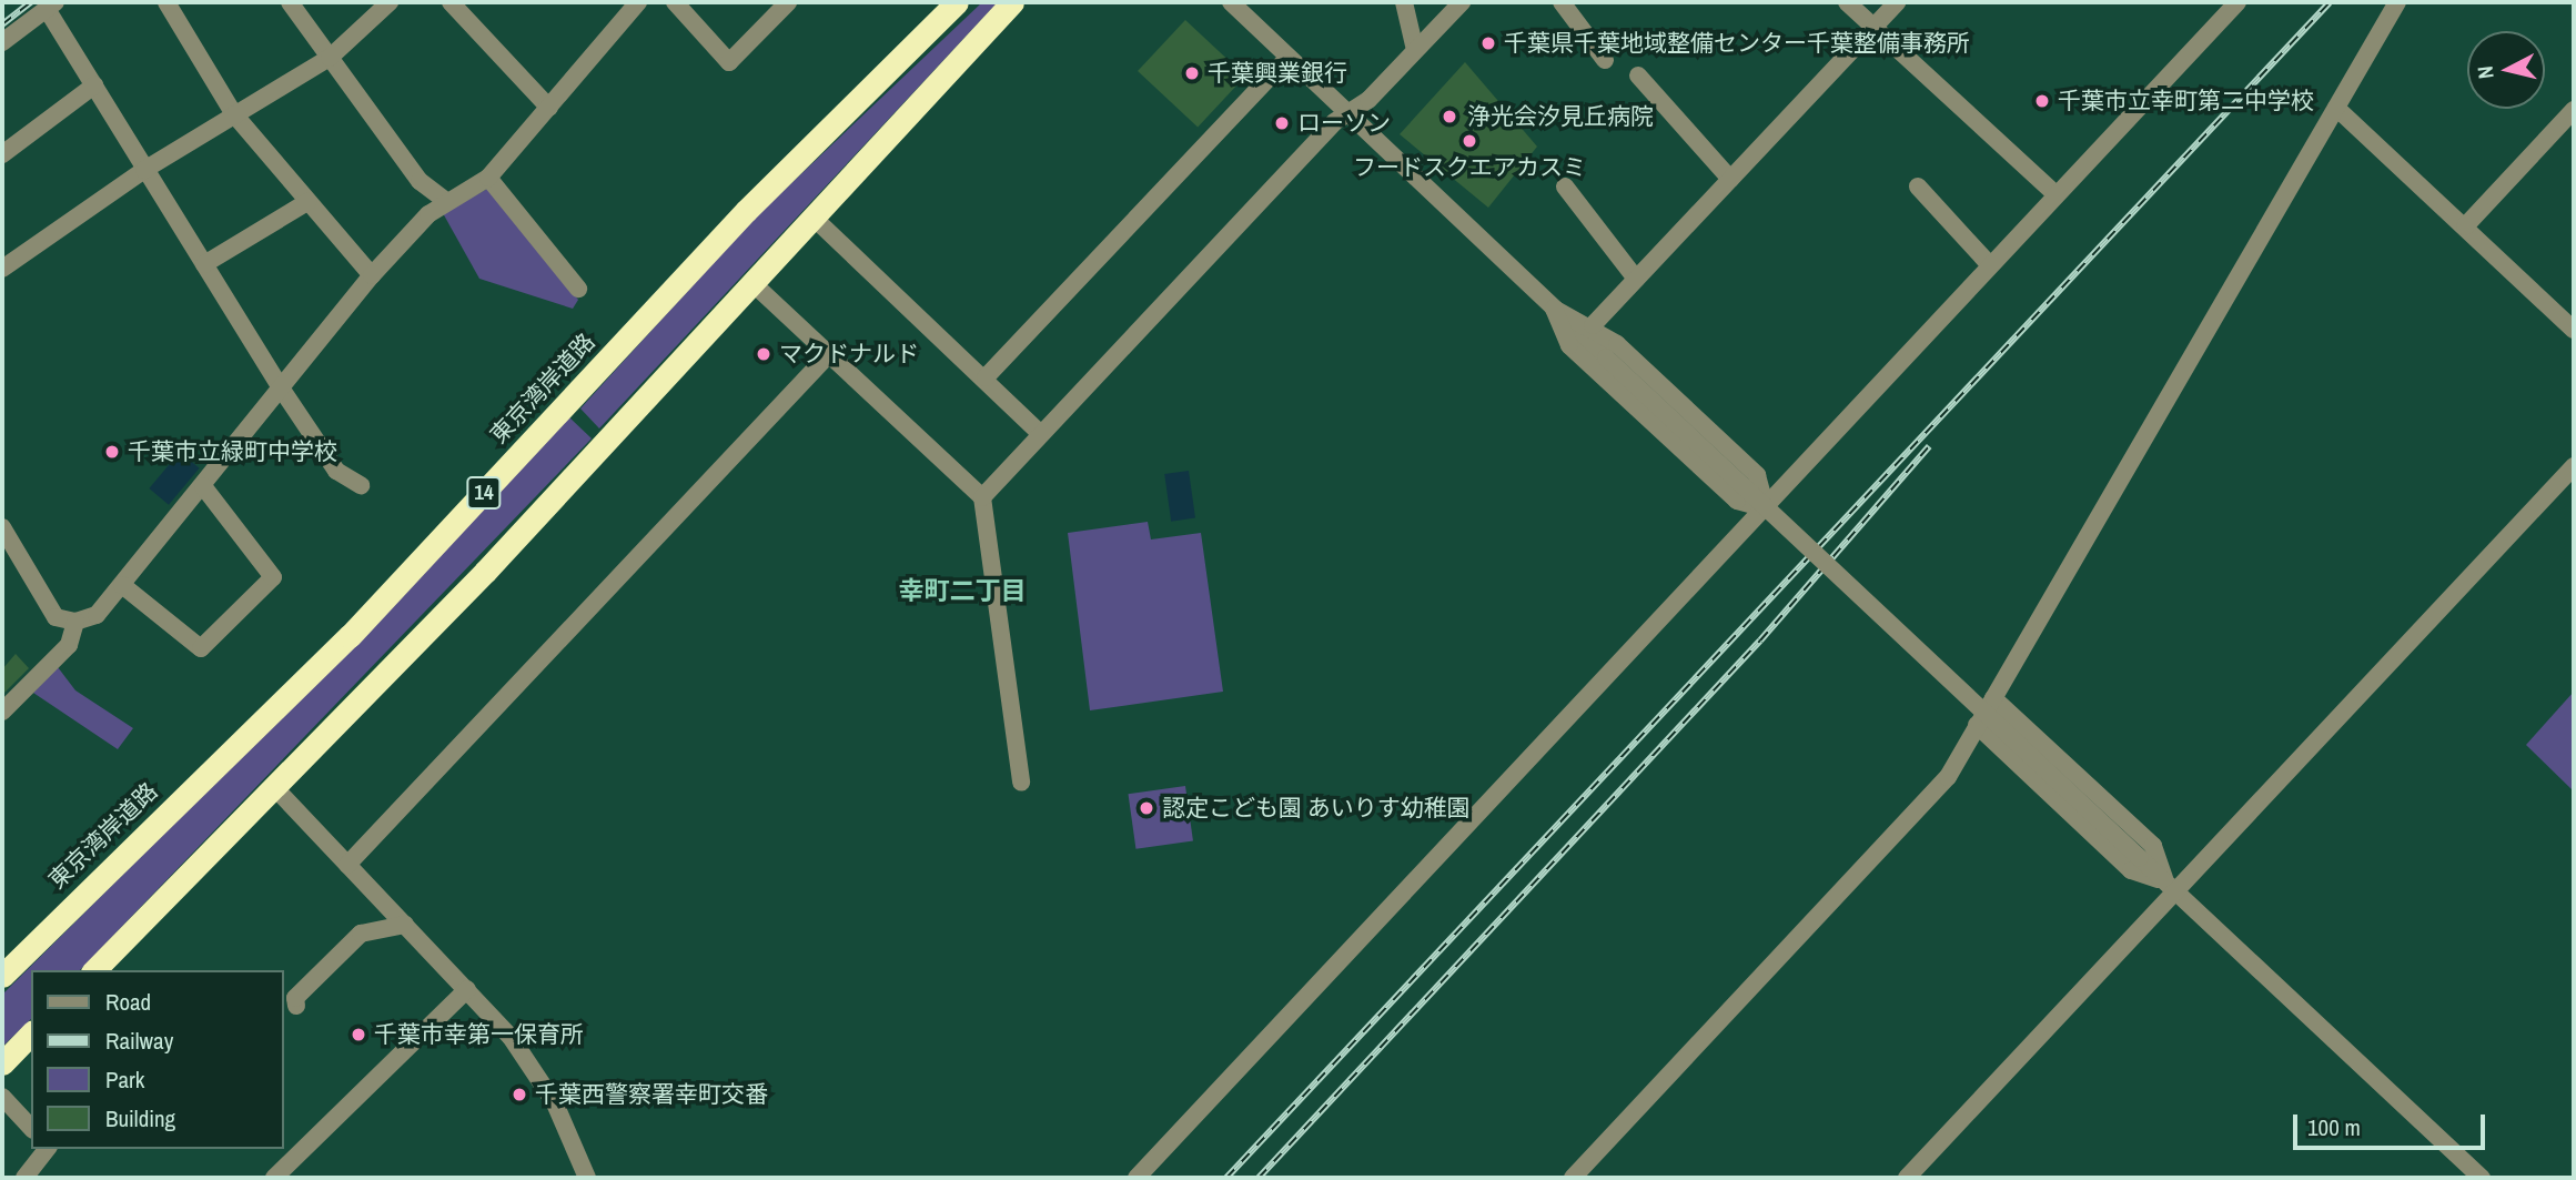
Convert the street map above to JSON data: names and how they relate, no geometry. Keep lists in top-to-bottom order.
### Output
{
  "streets": {
    "highway": ["東京湾岸道路", "14"]
  },
  "districts": ["幸町二丁目"],
  "places": [
    "千葉県千葉地域整備センター千葉整備事務所",
    "千葉興業銀行",
    "千葉市立幸町第二中学校",
    "浄光会汐見丘病院",
    "ローソン",
    "フードスクエアカスミ",
    "マクドナルド",
    "千葉市立緑町中学校",
    "認定こども園 あいりす幼稚園",
    "千葉市幸第一保育所",
    "千葉西警察署幸町交番"
  ],
  "legend": [
    "Road",
    "Railway",
    "Park",
    "Building"
  ],
  "scale_bar": "100 m",
  "north": "left"
}
